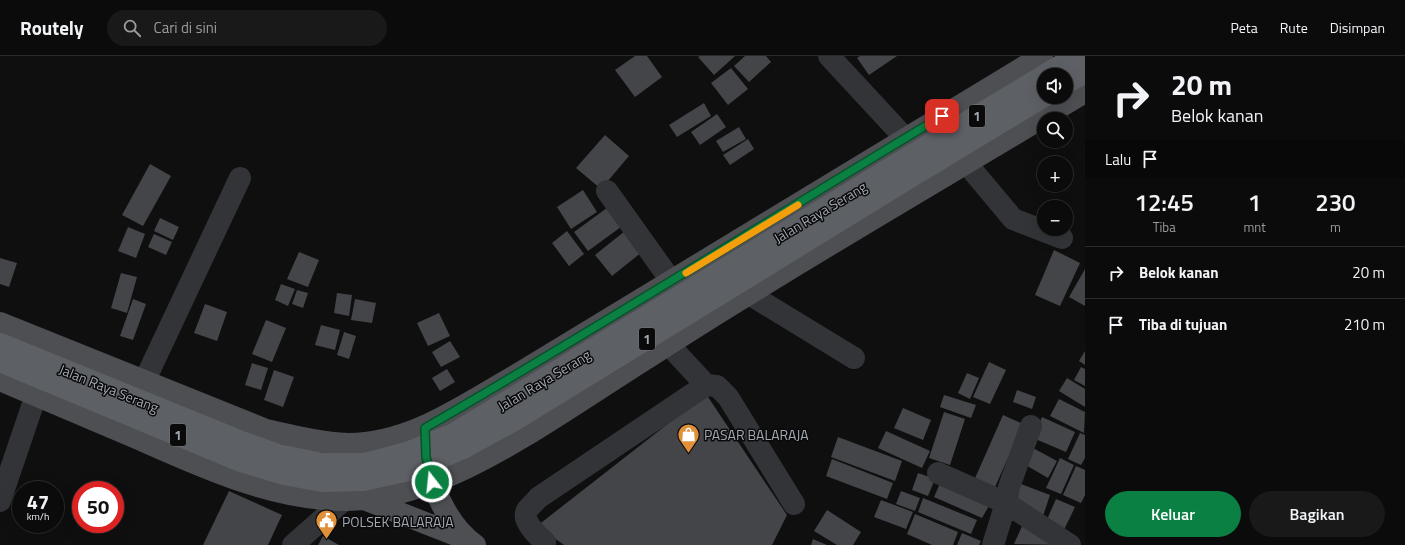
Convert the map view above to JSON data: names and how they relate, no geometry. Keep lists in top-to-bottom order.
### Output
{
  "streets": {
    "highway": ["1", "Jalan Raya Serang"]
  },
  "places": {
    "shop": ["PASAR BALARAJA"],
    "public building": ["POLSEK BALARAJA"]
  },
  "page": {
    "header": "Routely",
    "search": "Cari di sini",
    "nav": ["Peta", "Rute", "Disimpan"],
    "turn": ["20 m", "Belok kanan"],
    "map_buttons": ["+", "−"],
    "then": "Lalu",
    "eta": [
      "12:45",
      "Tiba",
      "1",
      "mnt",
      "230",
      "m"
    ],
    "list": [
      {
        "name": "Belok kanan",
        "value": "20 m"
      },
      {
        "name": "Tiba di tujuan",
        "value": "210 m"
      }
    ],
    "speed": "47 km/h",
    "limit": "50",
    "buttons": ["Keluar", "Bagikan"]
  }
}
